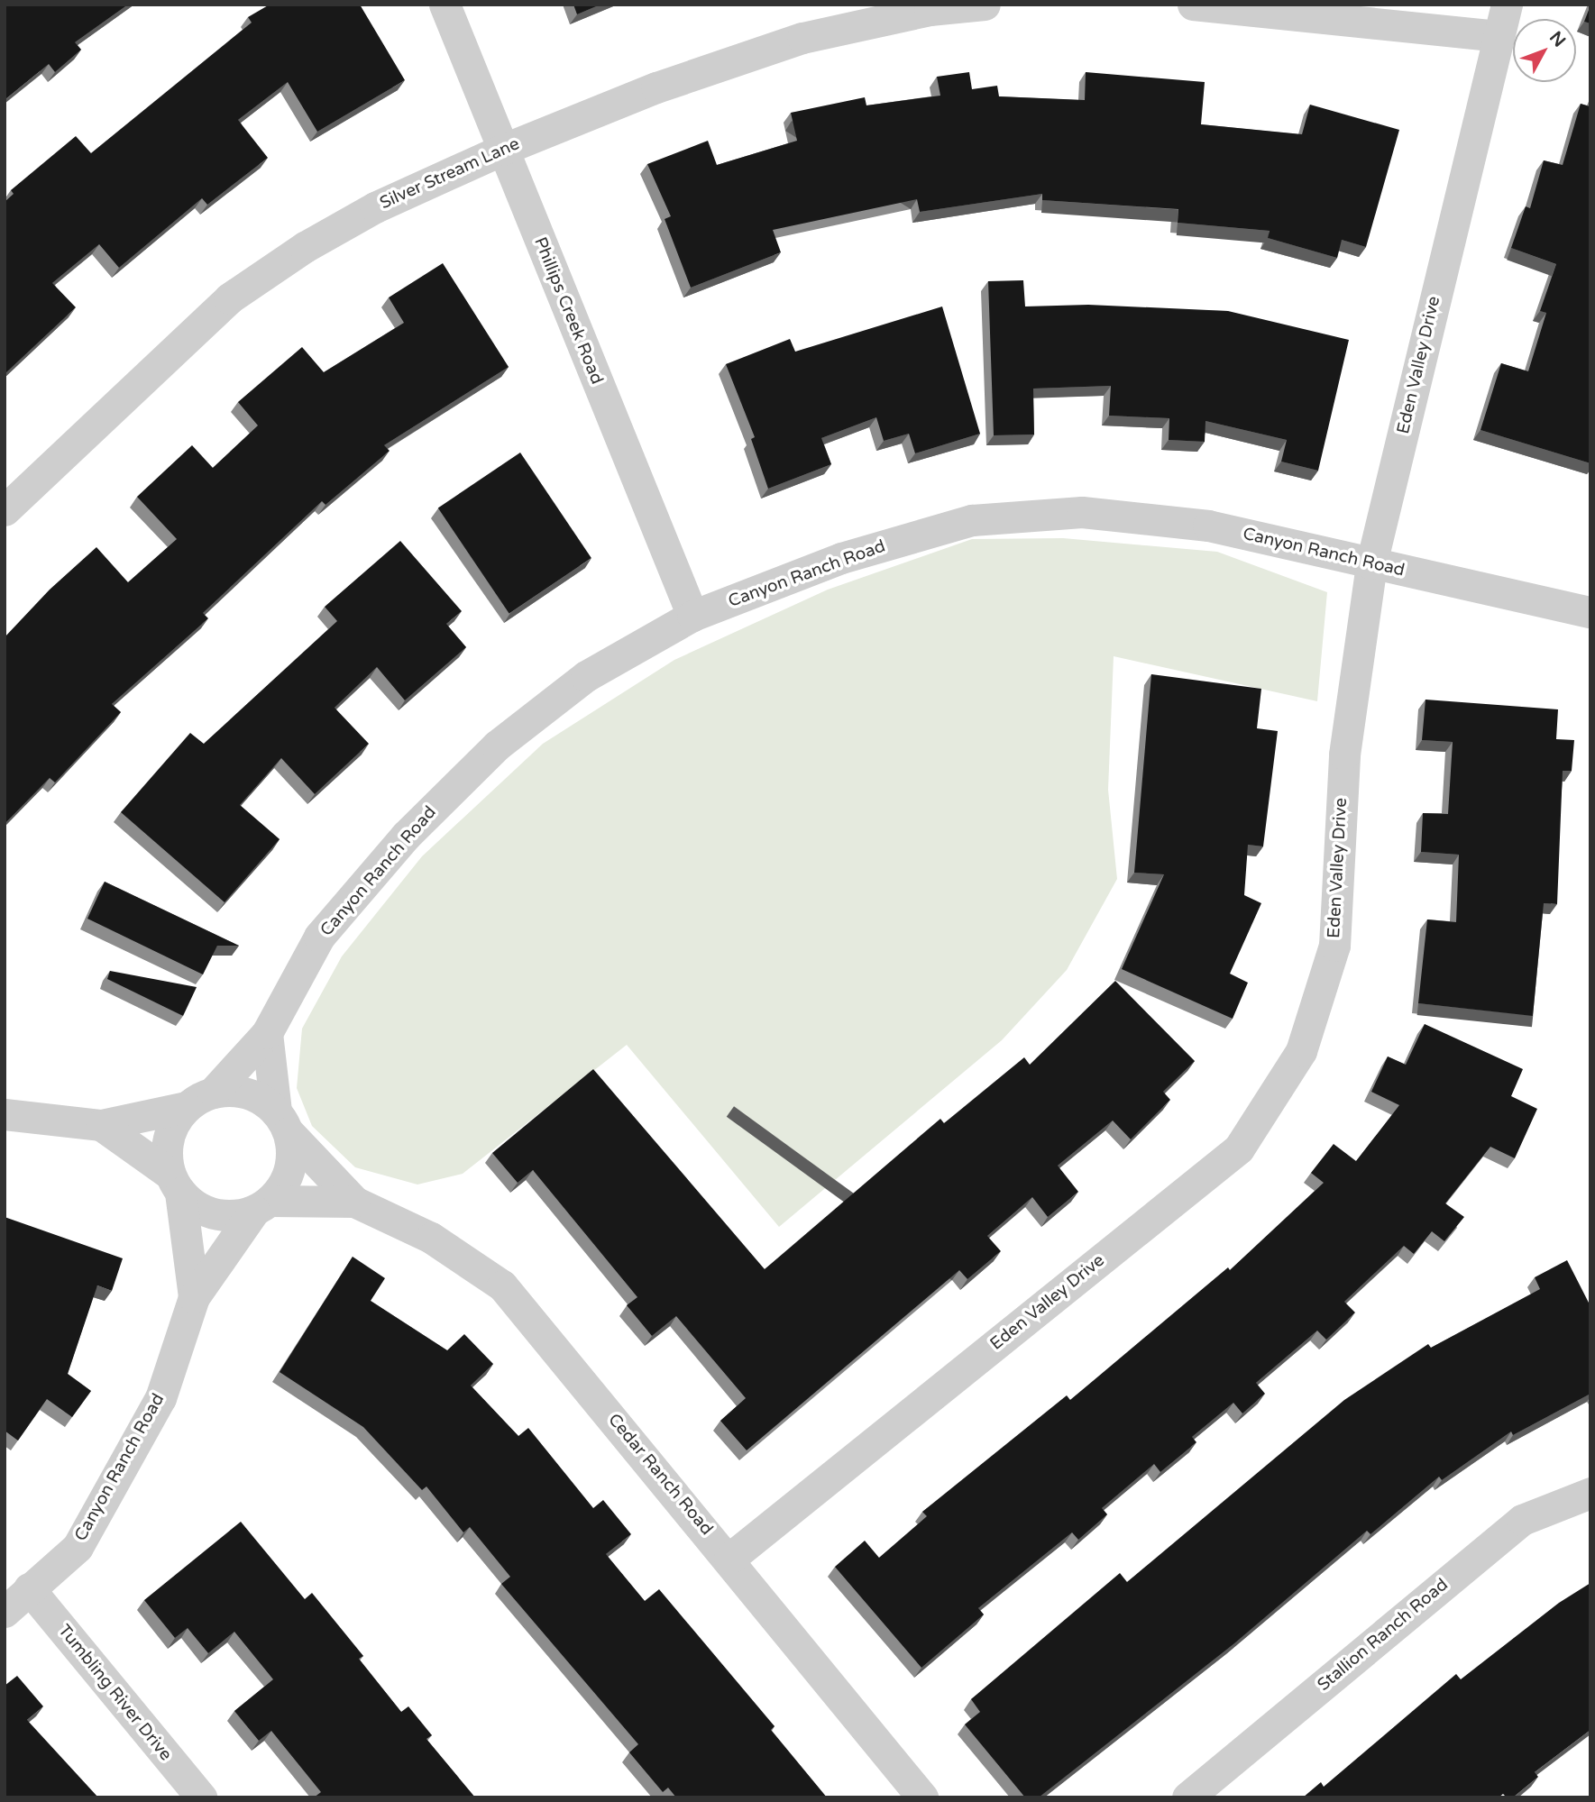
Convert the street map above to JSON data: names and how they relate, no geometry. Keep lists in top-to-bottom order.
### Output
{
  "streets": {
    "street": [
      "Silver Stream Lane",
      "Phillips Creek Road",
      "Eden Valley Drive",
      "Canyon Ranch Road",
      "Cedar Ranch Road",
      "Stallion Ranch Road",
      "Tumbling River Drive"
    ]
  },
  "crossings": [
    ["Silver Stream Lane", "Phillips Creek Road"],
    ["Phillips Creek Road", "Canyon Ranch Road"],
    ["Eden Valley Drive", "Canyon Ranch Road"],
    ["Eden Valley Drive", "Cedar Ranch Road"],
    ["Canyon Ranch Road", "Cedar Ranch Road"],
    ["Canyon Ranch Road", "Tumbling River Drive"]
  ],
  "north": "top right"
}
